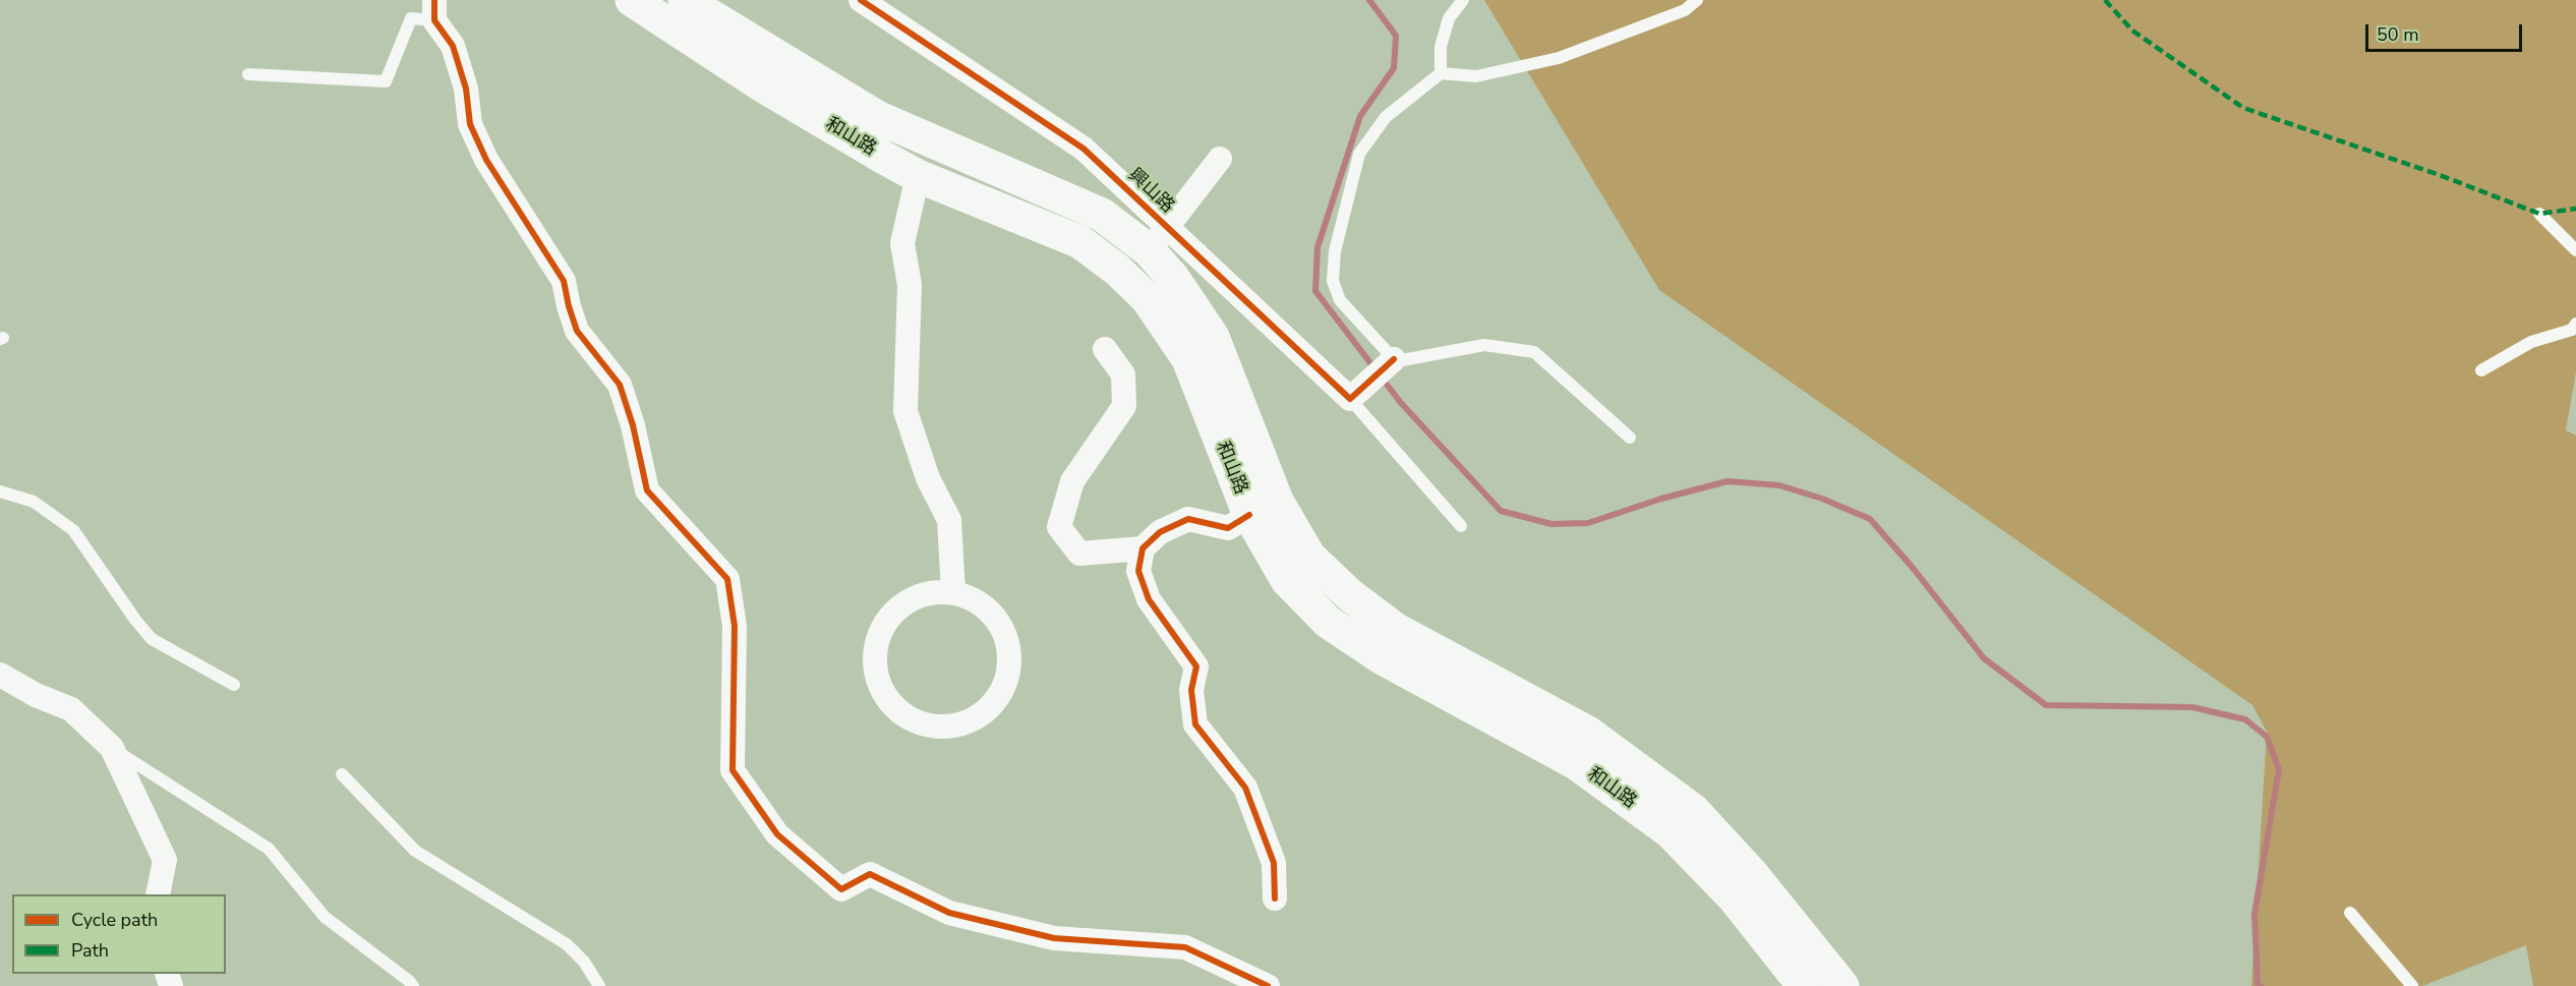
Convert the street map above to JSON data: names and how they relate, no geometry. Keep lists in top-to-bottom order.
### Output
{
  "streets": {
    "main road": ["和山路"],
    "street": ["興山路"]
  },
  "crossings": [
    ["和山路", "興山路"]
  ],
  "legend": ["Cycle path", "Path"],
  "scale_bar": "50 m"
}
